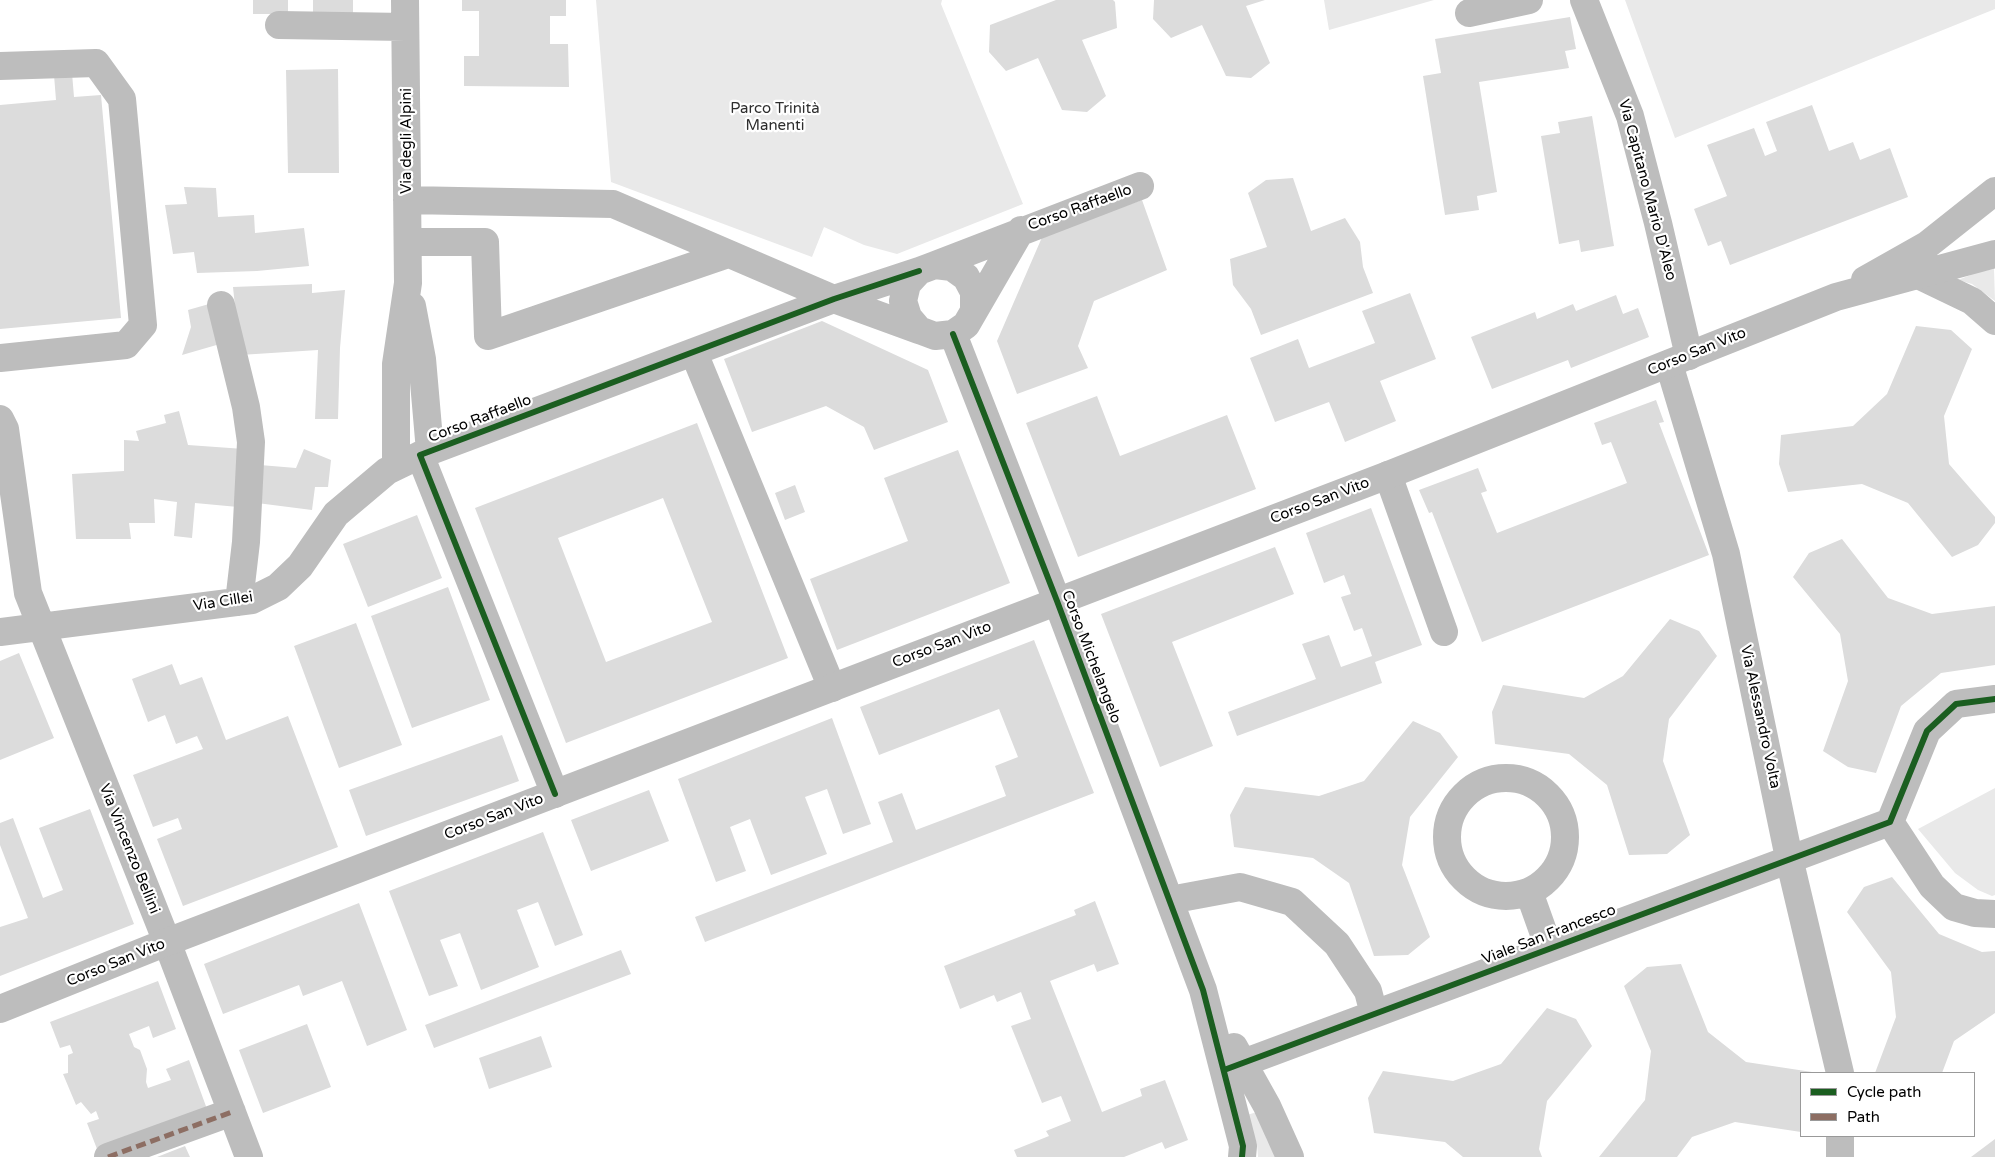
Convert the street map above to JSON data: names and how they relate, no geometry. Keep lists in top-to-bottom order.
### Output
{
  "streets": {
    "street": [
      "Via degli Alpini",
      "Via Capitano Mario D'Aleo",
      "Corso Raffaello",
      "Corso San Vito",
      "Via Cillei",
      "Corso Michelangelo",
      "Via Alessandro Volta",
      "Via Vincenzo Bellini",
      "Viale San Francesco"
    ]
  },
  "crossings": [
    ["Via Capitano Mario D'Aleo", "Corso San Vito"],
    ["Via Capitano Mario D'Aleo", "Via Alessandro Volta"],
    ["Corso Raffaello", "Corso San Vito"],
    ["Corso Raffaello", "Via Cillei"],
    ["Corso Raffaello", "Corso Michelangelo"],
    ["Corso San Vito", "Corso Michelangelo"],
    ["Corso San Vito", "Via Alessandro Volta"],
    ["Corso San Vito", "Via Vincenzo Bellini"],
    ["Via Cillei", "Via Vincenzo Bellini"],
    ["Corso Michelangelo", "Viale San Francesco"],
    ["Via Alessandro Volta", "Viale San Francesco"]
  ],
  "parks": ["Parco Trinità Manenti"],
  "legend": ["Cycle path", "Path"]
}
